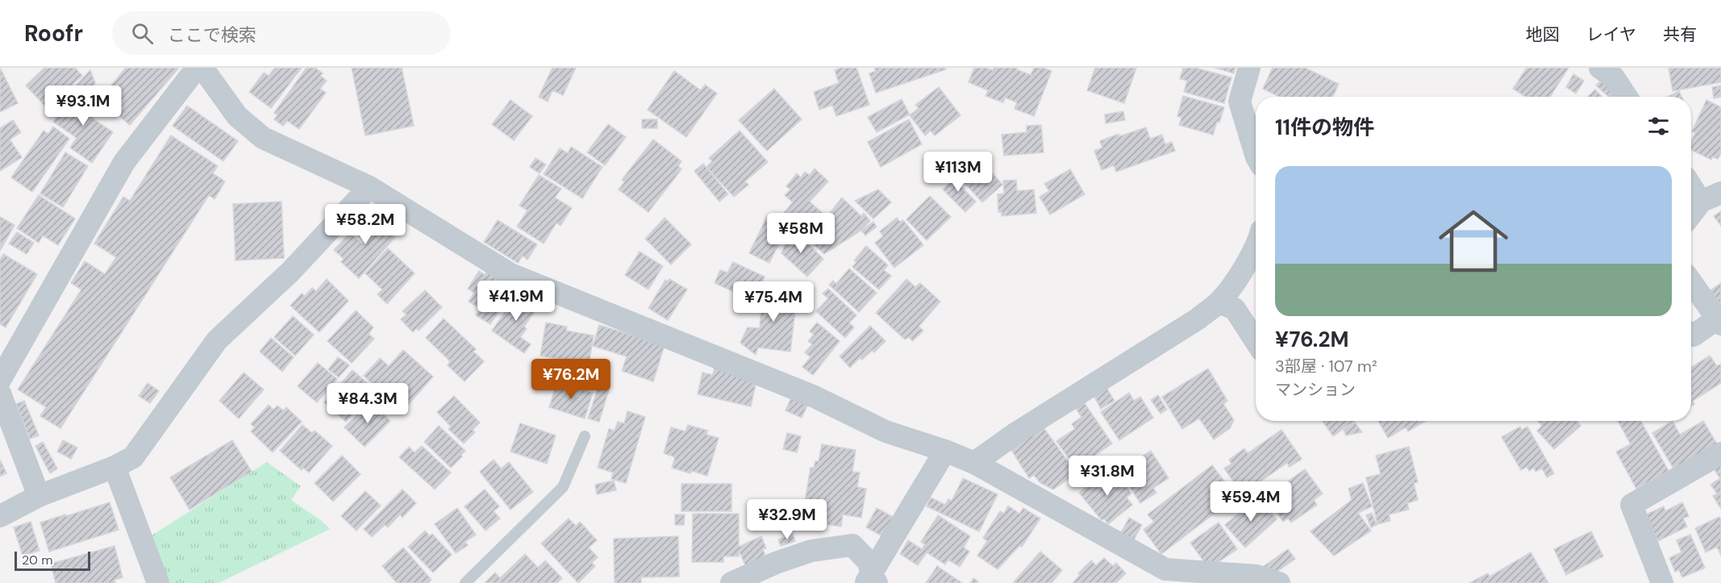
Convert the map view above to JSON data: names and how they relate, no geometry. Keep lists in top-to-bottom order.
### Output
{
  "scale_bar": "20 m",
  "page": {
    "header": "Roofr",
    "search": "ここで検索",
    "nav": ["地図", "レイヤ", "共有"],
    "price": [
      "¥93.1M",
      "¥113M",
      "¥58.2M",
      "¥58M",
      "¥41.9M",
      "¥75.4M",
      "¥76.2M",
      "¥84.3M",
      "¥31.8M",
      "¥59.4M",
      "¥32.9M"
    ],
    "heading": "11件の物件",
    "list": [
      {
        "name": "¥76.2M",
        "note": "3部屋 · 107 m² · マンション"
      }
    ],
    "scale": "20 m"
  }
}
